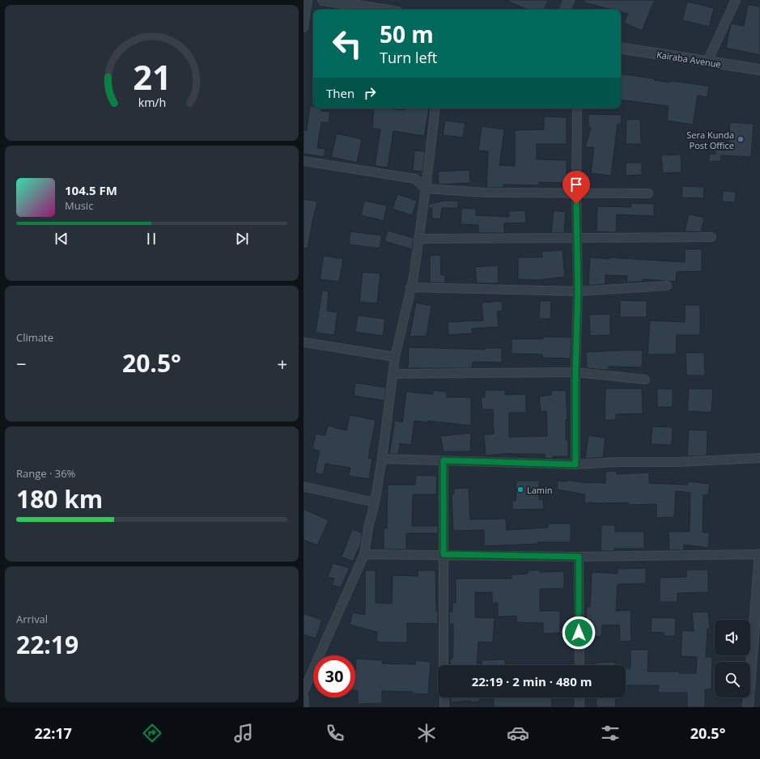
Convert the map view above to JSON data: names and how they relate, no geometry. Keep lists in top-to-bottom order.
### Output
{
  "streets": {
    "street": ["Kairaba Avenue"]
  },
  "places": ["Sera Kunda Post Office", "Lamin"],
  "page": {
    "turn": ["50 m", "Turn left"],
    "then": "Then",
    "song": ["104.5 FM", "Music"],
    "tile": [
      "Climate",
      ["Range · 36%", "180 km"],
      ["Arrival", "22:19"]
    ],
    "heat": ["−", "20.5°", "+"],
    "limit": "30",
    "trip": "22:19 · 2 min · 480 m",
    "tabs": ["22:17", "20.5°"],
    "gauge": ["21", "km/h"]
  }
}
